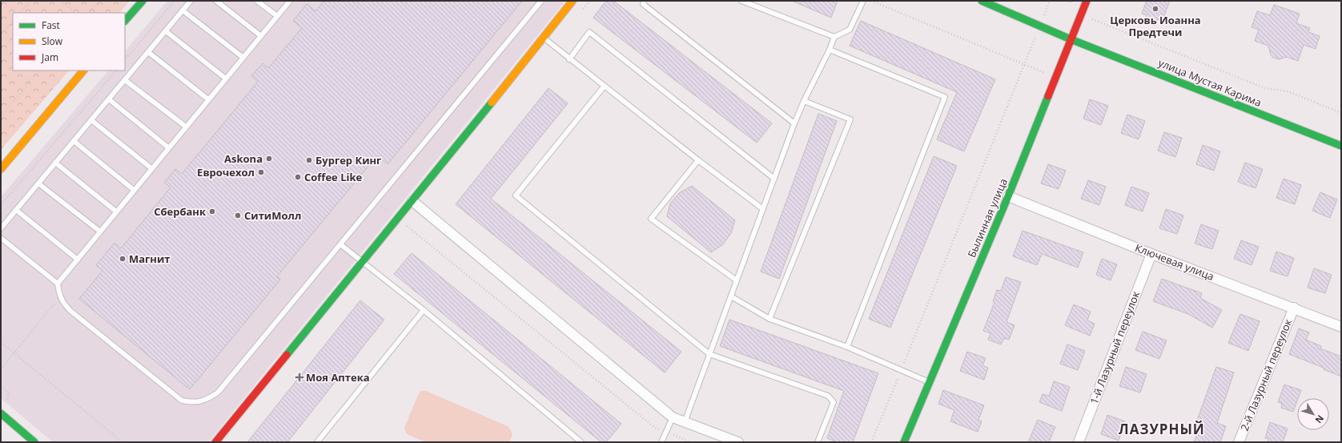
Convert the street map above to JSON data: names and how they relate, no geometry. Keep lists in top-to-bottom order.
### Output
{
  "streets": {
    "street": [
      "улица Мустая Карима",
      "Былинная улица",
      "Ключевая улица",
      "1-й Лазурный переулок",
      "2-й Лазурный переулок"
    ]
  },
  "crossings": [
    ["улица Мустая Карима", "Былинная улица"],
    ["Былинная улица", "Ключевая улица"],
    ["Ключевая улица", "1-й Лазурный переулок"],
    ["Ключевая улица", "2-й Лазурный переулок"]
  ],
  "districts": ["ЛАЗУРНЫЙ"],
  "places": {
    "other": [
      "Церковь Иоанна Предтечи",
      "Askona",
      "Бургер Кинг",
      "Еврочехол",
      "Coffee Like",
      "Сбербанк",
      "СитиМолл",
      "Магнит"
    ],
    "health": ["Моя Аптека"]
  },
  "legend": ["Fast", "Slow", "Jam"],
  "north": "bottom right"
}
